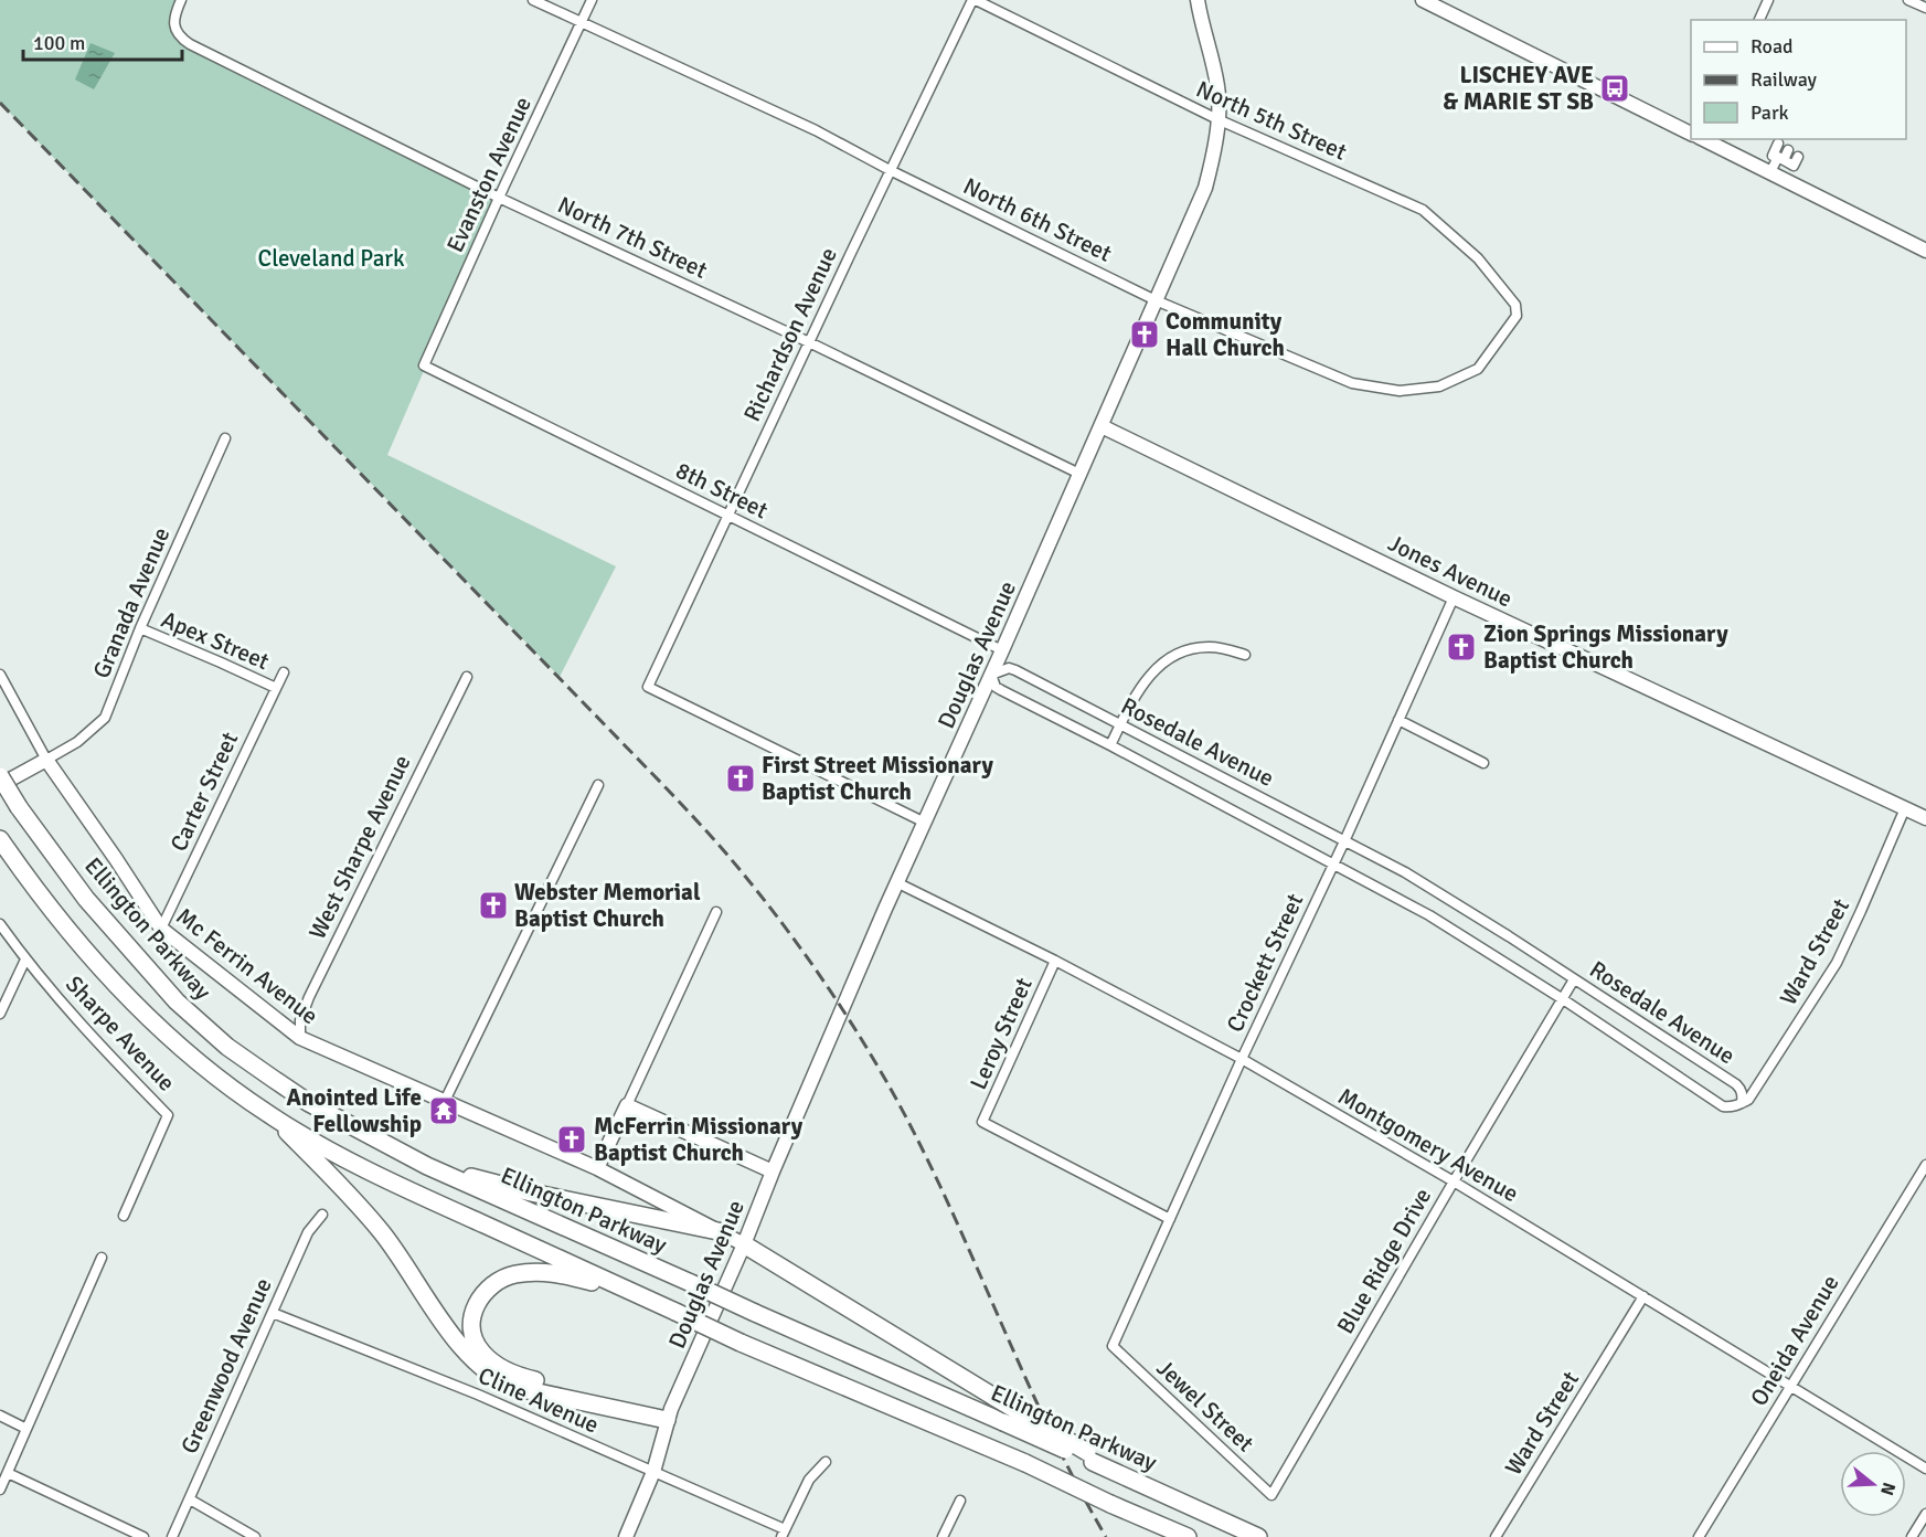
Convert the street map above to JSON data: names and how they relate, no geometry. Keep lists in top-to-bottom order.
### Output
{
  "streets": {
    "highway": ["Ellington Parkway"],
    "street": [
      "North 5th Street",
      "Evanston Avenue",
      "North 6th Street",
      "North 7th Street",
      "Richardson Avenue",
      "8th Street",
      "Jones Avenue",
      "Granada Avenue",
      "Apex Street",
      "Douglas Avenue",
      "Rosedale Avenue",
      "Carter Street",
      "West Sharpe Avenue",
      "Ward Street",
      "Crockett Street",
      "Mc Ferrin Avenue",
      "Sharpe Avenue",
      "Leroy Street",
      "Montgomery Avenue",
      "Blue Ridge Drive",
      "Oneida Avenue",
      "Greenwood Avenue",
      "Cline Avenue",
      "Jewel Street"
    ]
  },
  "crossings": [
    ["North 5th Street", "North 6th Street"],
    ["North 5th Street", "Richardson Avenue"],
    ["North 5th Street", "Douglas Avenue"],
    ["Evanston Avenue", "North 6th Street"],
    ["Evanston Avenue", "North 7th Street"],
    ["Evanston Avenue", "8th Street"],
    ["North 6th Street", "Richardson Avenue"],
    ["North 6th Street", "Douglas Avenue"],
    ["North 7th Street", "Richardson Avenue"],
    ["North 7th Street", "Douglas Avenue"],
    ["Richardson Avenue", "8th Street"],
    ["Richardson Avenue", "Douglas Avenue"],
    ["8th Street", "Douglas Avenue"],
    ["Jones Avenue", "Douglas Avenue"],
    ["Jones Avenue", "Ward Street"],
    ["Jones Avenue", "Crockett Street"],
    ["Granada Avenue", "Apex Street"],
    ["Granada Avenue", "Mc Ferrin Avenue"],
    ["Apex Street", "Carter Street"],
    ["Douglas Avenue", "Rosedale Avenue"],
    ["Douglas Avenue", "Mc Ferrin Avenue"],
    ["Douglas Avenue", "Montgomery Avenue"],
    ["Douglas Avenue", "Cline Avenue"],
    ["Rosedale Avenue", "Ward Street"],
    ["Rosedale Avenue", "Crockett Street"],
    ["Rosedale Avenue", "Blue Ridge Drive"],
    ["Carter Street", "Mc Ferrin Avenue"],
    ["West Sharpe Avenue", "Mc Ferrin Avenue"],
    ["Ward Street", "Montgomery Avenue"],
    ["Crockett Street", "Leroy Street"],
    ["Crockett Street", "Montgomery Avenue"],
    ["Crockett Street", "Jewel Street"],
    ["Leroy Street", "Montgomery Avenue"],
    ["Montgomery Avenue", "Blue Ridge Drive"],
    ["Montgomery Avenue", "Oneida Avenue"],
    ["Blue Ridge Drive", "Jewel Street"],
    ["Greenwood Avenue", "Cline Avenue"]
  ],
  "parks": ["Cleveland Park"],
  "places": {
    "bus stop": ["LISCHEY AVE & MARIE ST SB"],
    "church": [
      "Community Hall Church",
      "Zion Springs Missionary Baptist Church",
      "First Street Missionary Baptist Church",
      "Webster Memorial Baptist Church",
      "McFerrin Missionary Baptist Church"
    ],
    "temple": ["Anointed Life Fellowship"]
  },
  "legend": ["Road", "Railway", "Park"],
  "scale_bar": "100 m",
  "north": "right"
}
